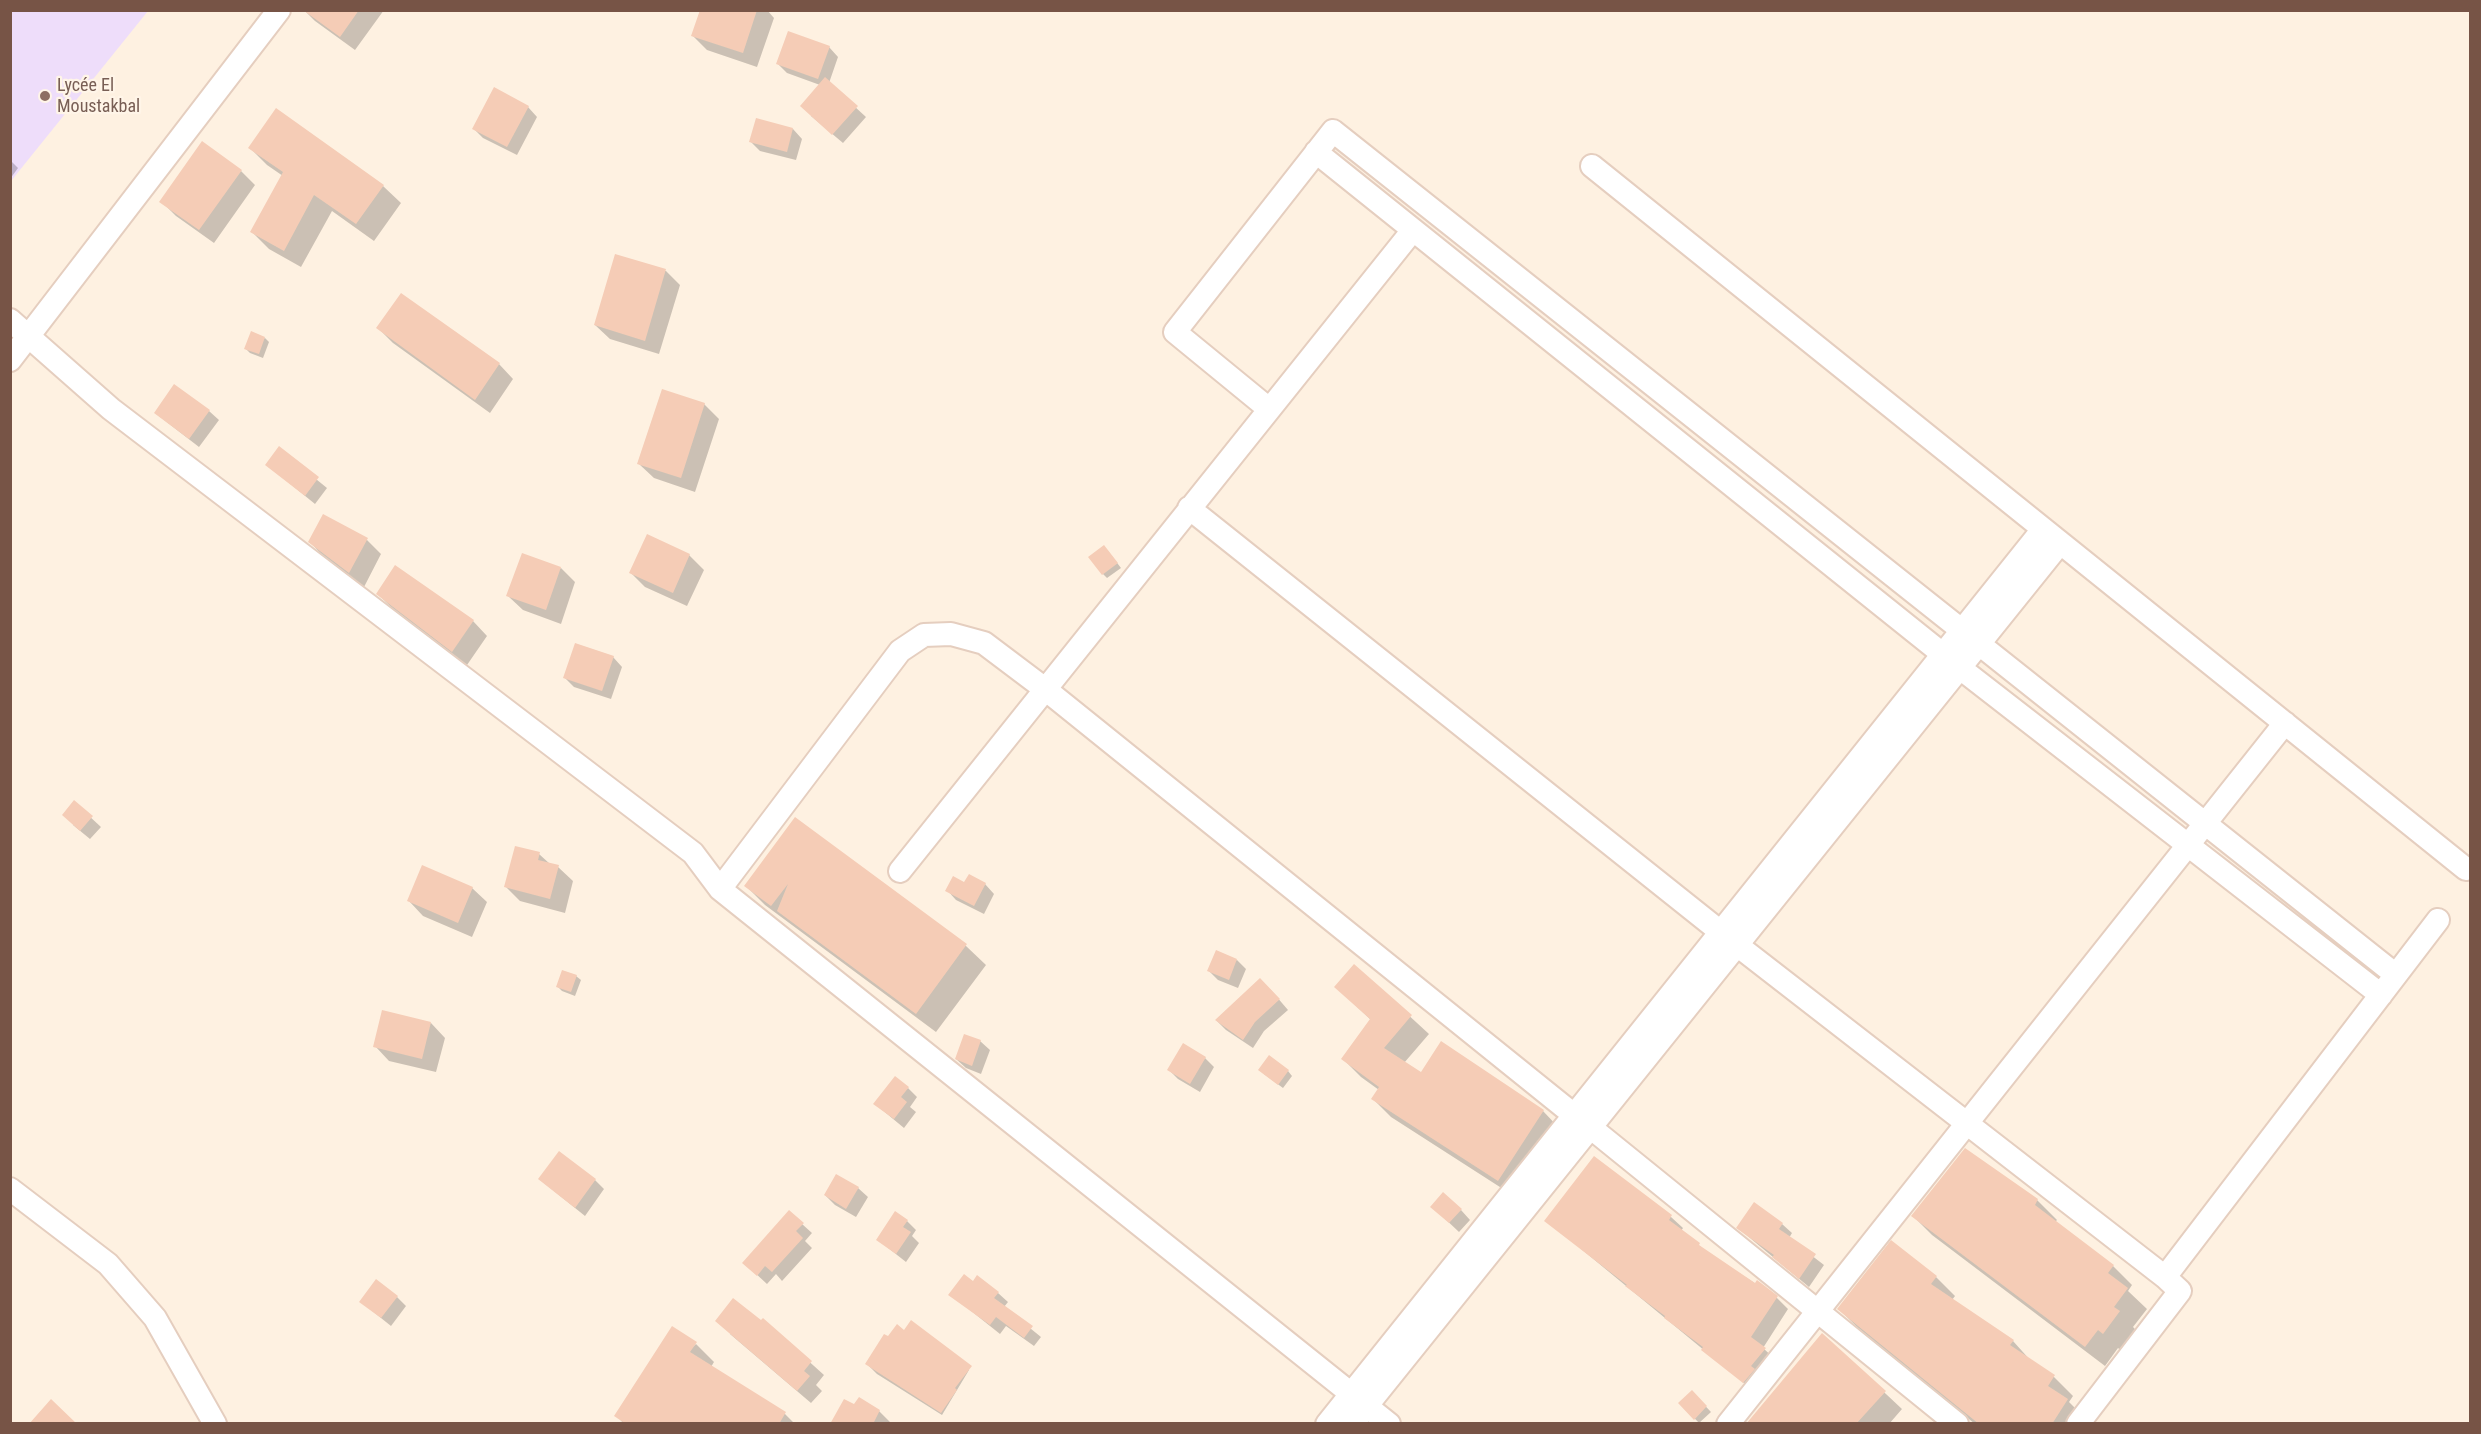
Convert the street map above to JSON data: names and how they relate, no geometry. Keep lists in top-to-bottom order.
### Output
{
  "places": ["Lycée El Moustakbal"]
}
